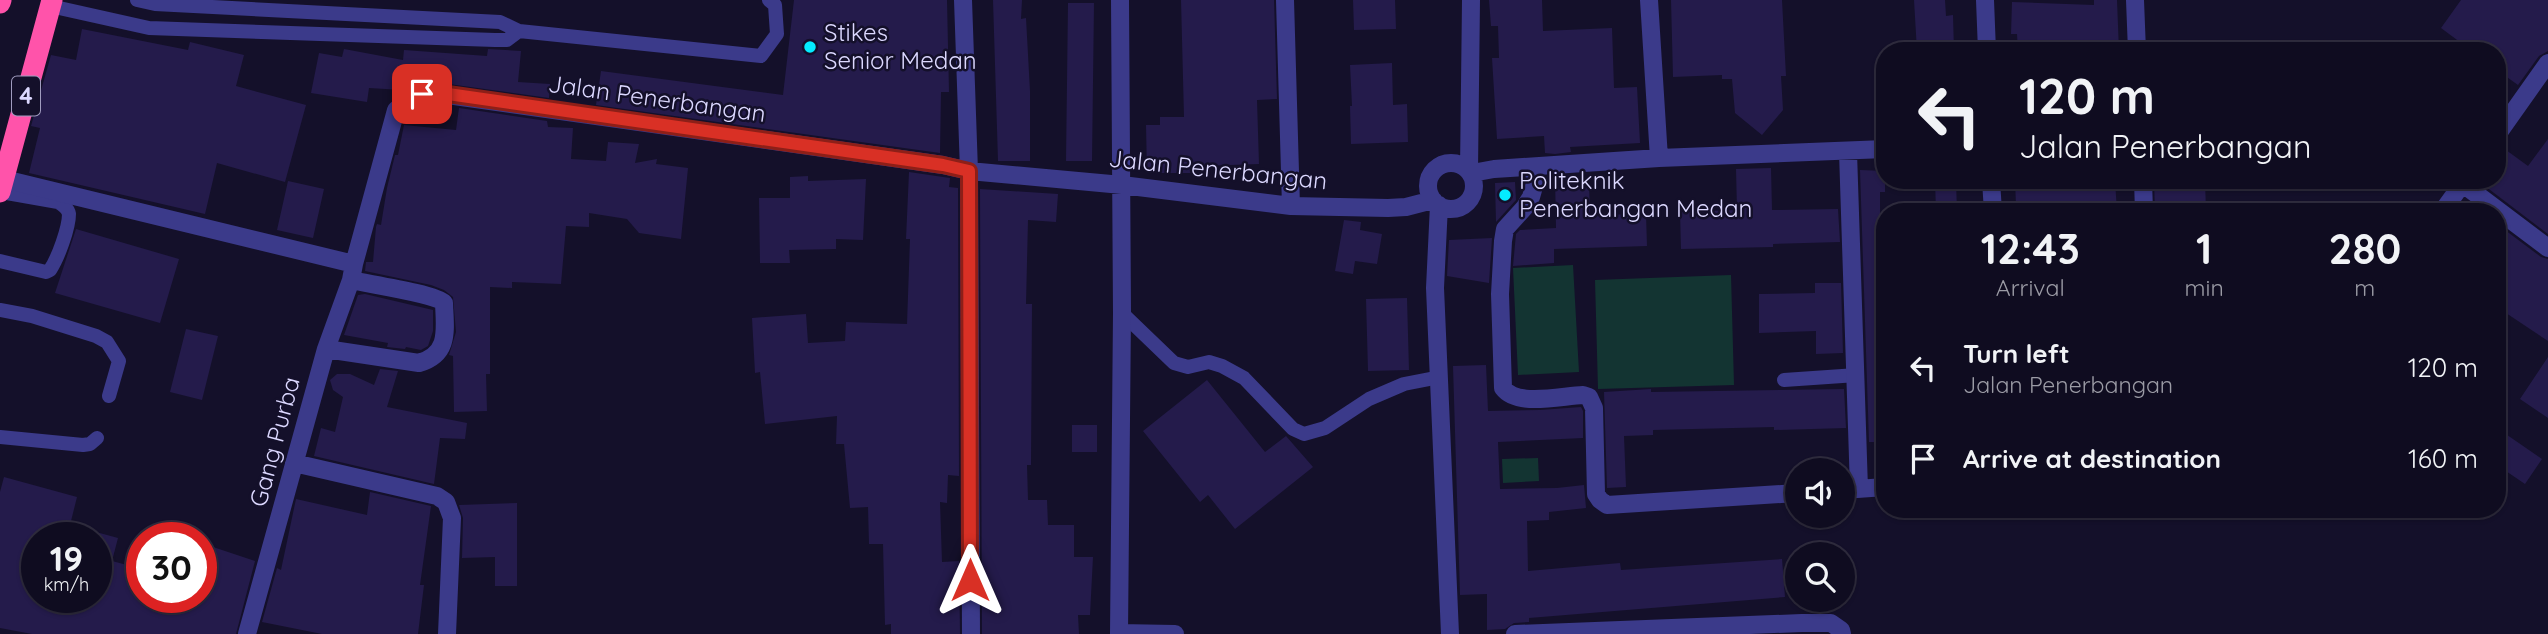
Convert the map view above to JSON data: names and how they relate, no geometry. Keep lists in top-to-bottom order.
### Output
{
  "streets": {
    "highway": ["4"],
    "street": ["Jalan Penerbangan", "Gang Purba"]
  },
  "crossings": [
    ["Jalan Penerbangan", "Gang Purba"]
  ],
  "places": ["Stikes Senior Medan", "Politeknik Penerbangan Medan"],
  "page": {
    "turn": ["120 m", "Jalan Penerbangan"],
    "eta": [
      "12:43",
      "Arrival",
      "1",
      "min",
      "280",
      "m"
    ],
    "list": [
      {
        "name": "Turn left",
        "note": "Jalan Penerbangan",
        "value": "120 m"
      },
      {
        "name": "Arrive at destination",
        "value": "160 m"
      }
    ],
    "speed": "19 km/h",
    "limit": "30"
  }
}
